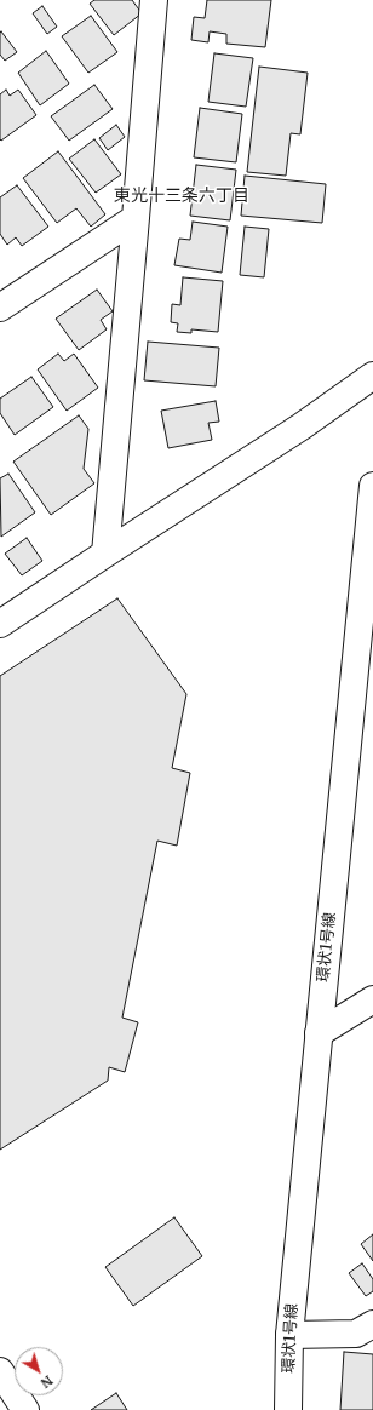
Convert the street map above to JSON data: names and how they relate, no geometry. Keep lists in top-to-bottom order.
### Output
{
  "streets": {
    "street": ["環状1号線"]
  },
  "districts": ["東光十三条六丁目"],
  "north": "bottom right"
}
